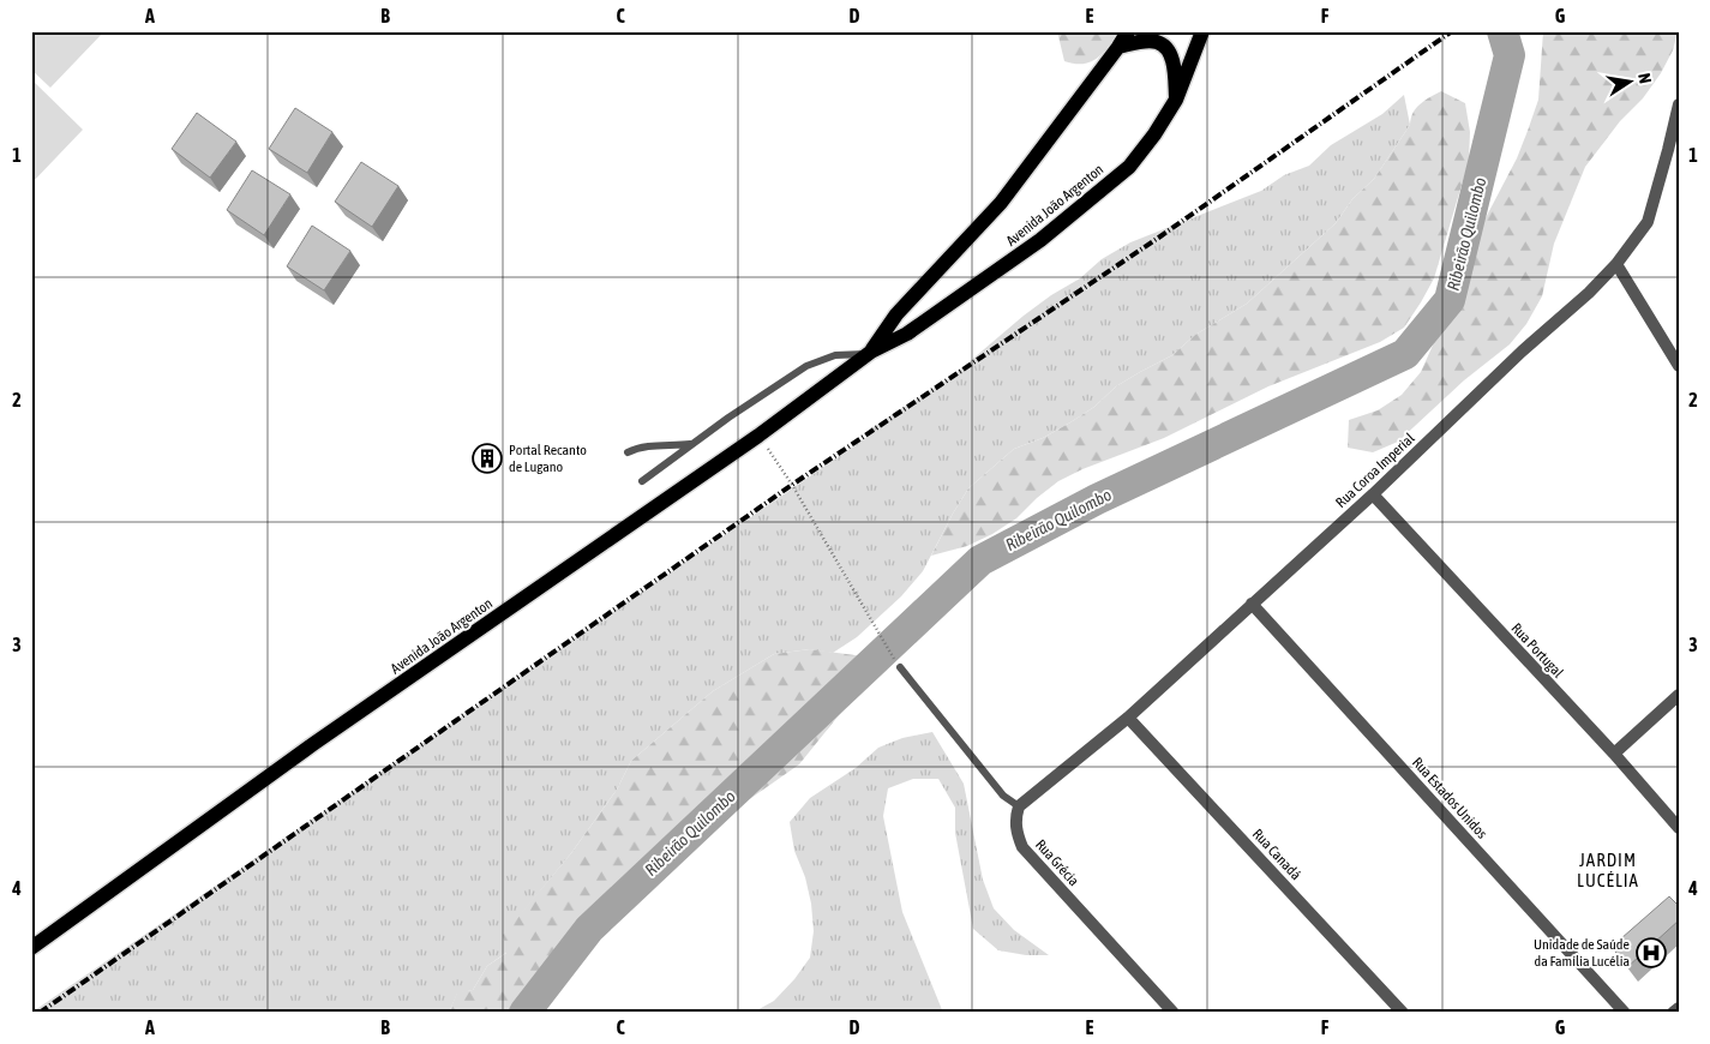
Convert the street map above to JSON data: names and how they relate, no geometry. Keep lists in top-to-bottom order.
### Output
{
  "streets": {
    "main road": ["Avenida João Argenton"],
    "street": [
      "Rua Coroa Imperial",
      "Rua Portugal",
      "Rua Estados Unidos",
      "Rua Canadá",
      "Rua Grécia"
    ]
  },
  "crossings": [
    ["Rua Coroa Imperial", "Rua Portugal"],
    ["Rua Coroa Imperial", "Rua Estados Unidos"],
    ["Rua Coroa Imperial", "Rua Canadá"],
    ["Rua Coroa Imperial", "Rua Grécia"]
  ],
  "districts": ["JARDIM LUCÉLIA"],
  "water": ["Ribeirão Quilombo"],
  "places": {
    "building": ["Portal Recanto de Lugano"],
    "hospital": ["Unidade de Saúde da Família Lucélia"]
  },
  "north": "right",
  "grid": {
    "columns": [
      "A",
      "B",
      "C",
      "D",
      "E",
      "F",
      "G"
    ],
    "rows": [
      "1",
      "2",
      "3",
      "4"
    ]
  }
}
